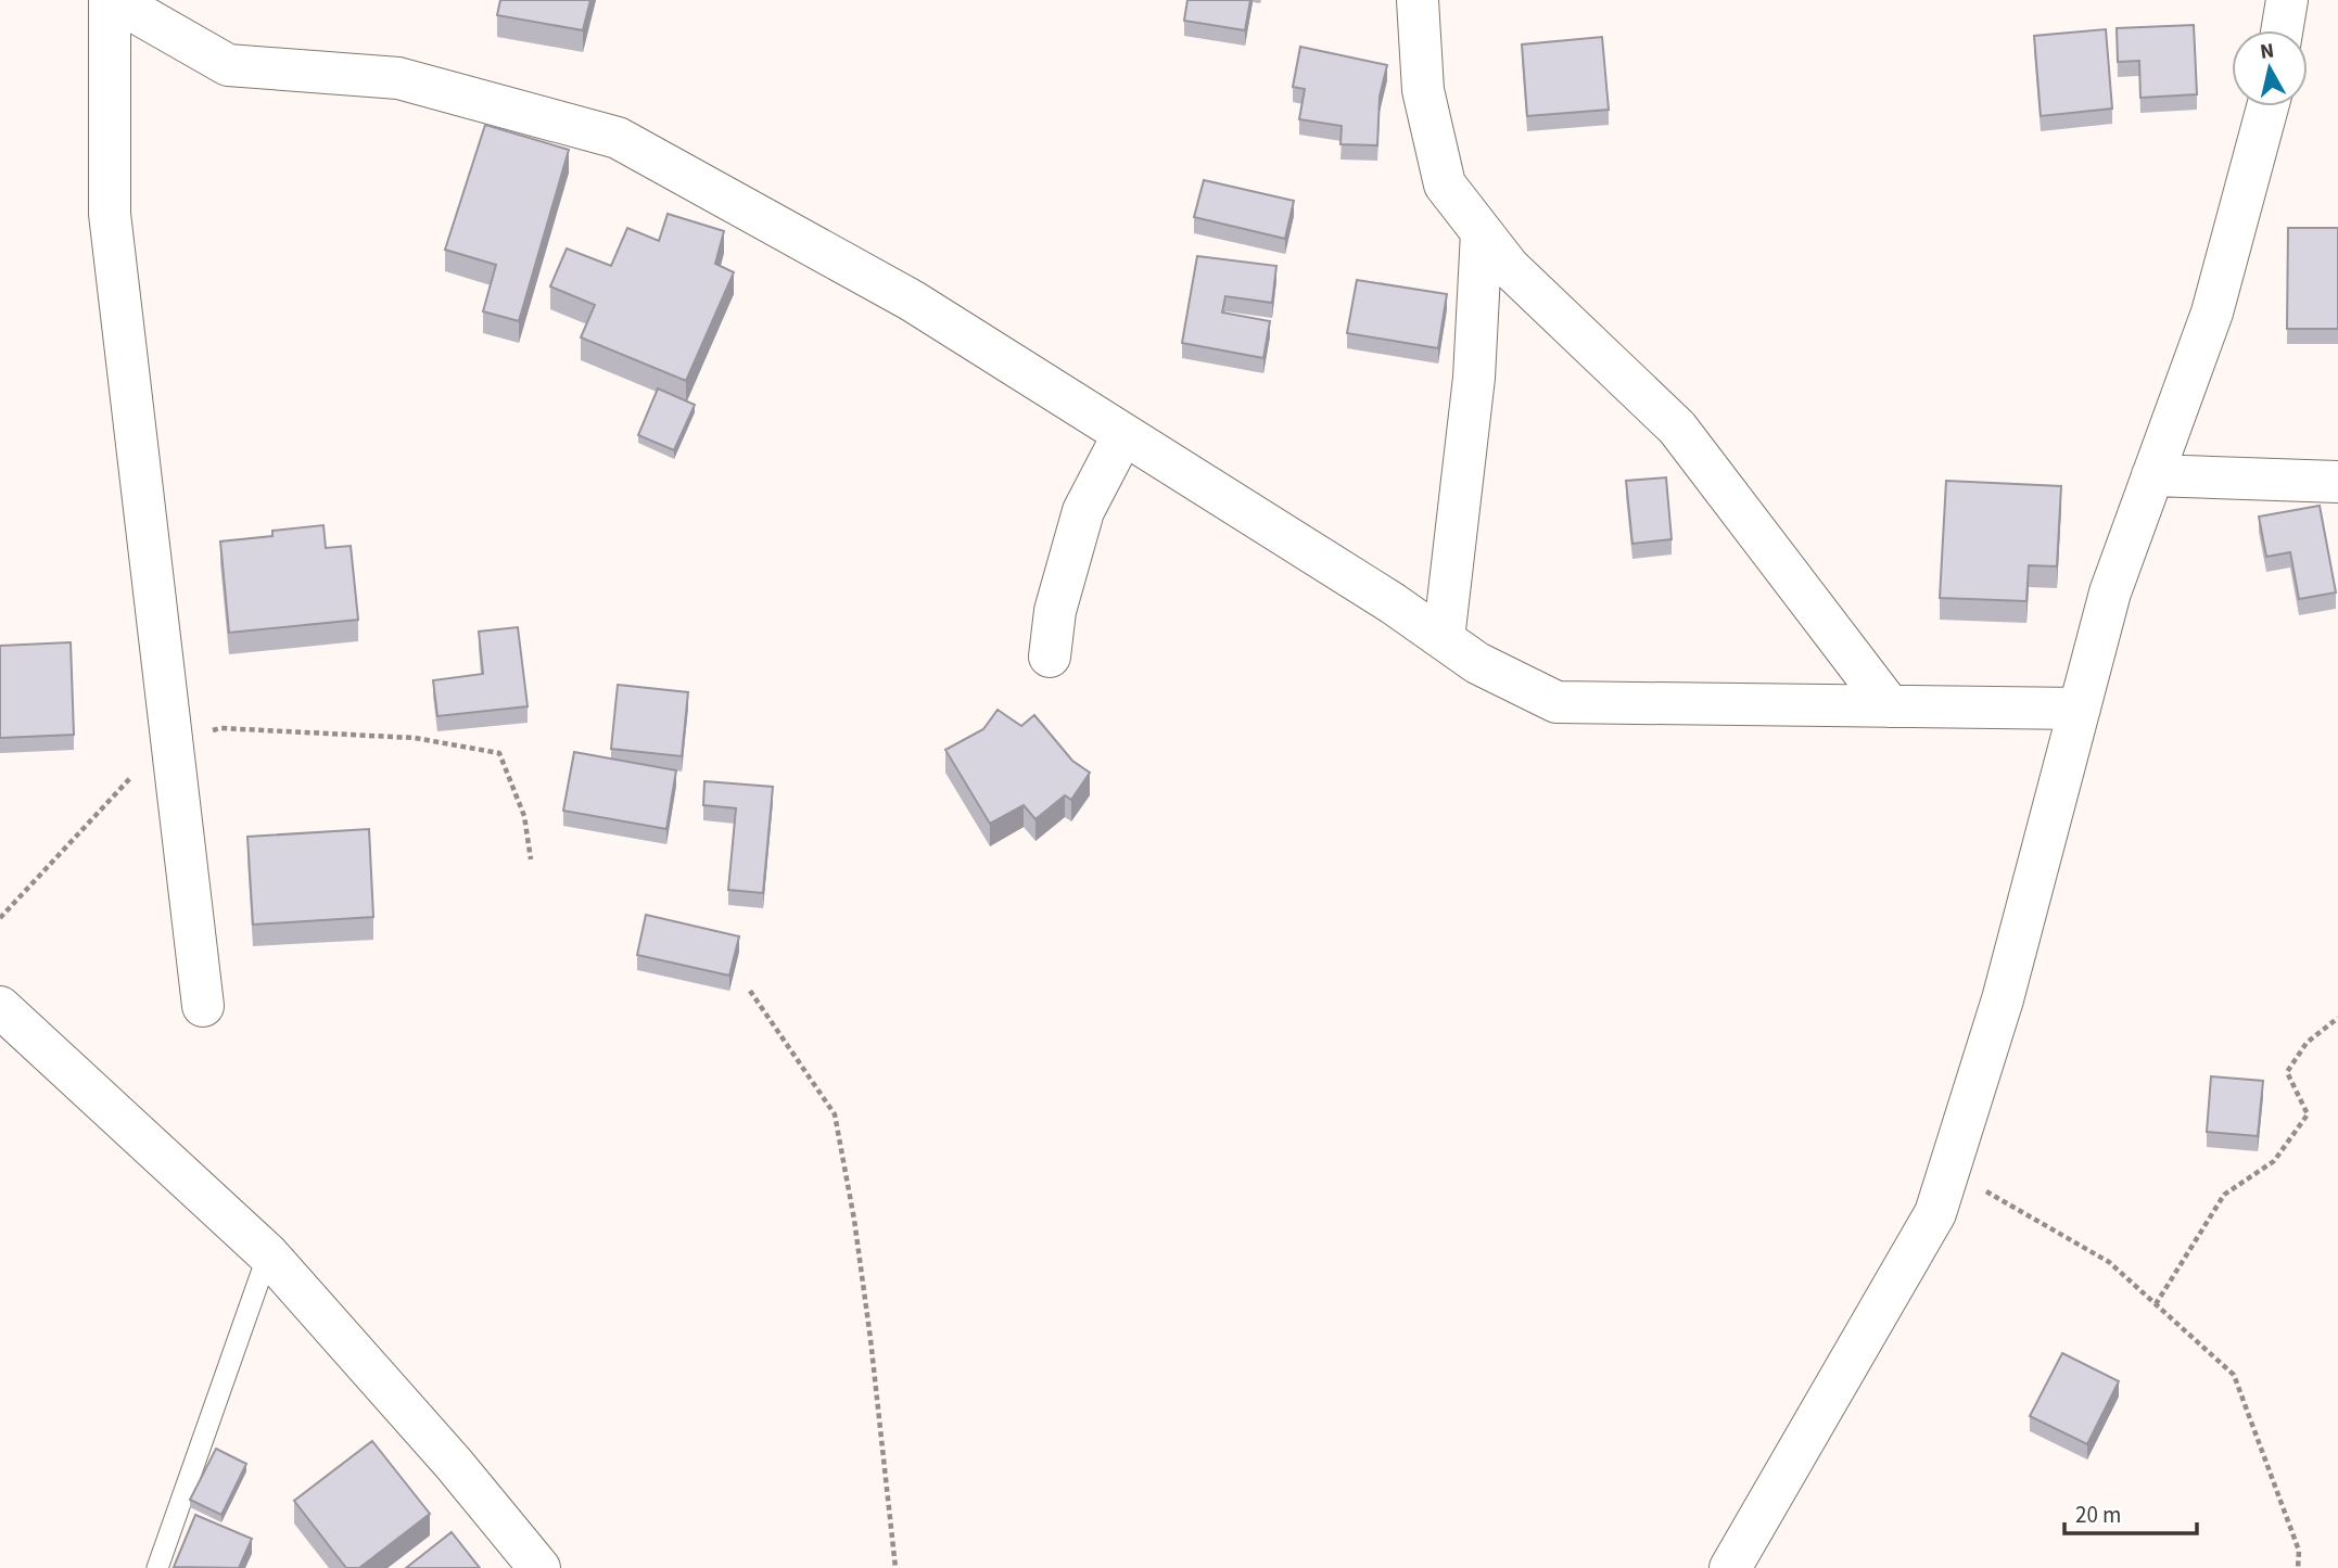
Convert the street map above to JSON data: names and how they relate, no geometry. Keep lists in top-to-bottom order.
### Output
{
  "scale_bar": "20 m",
  "north": "top"
}
